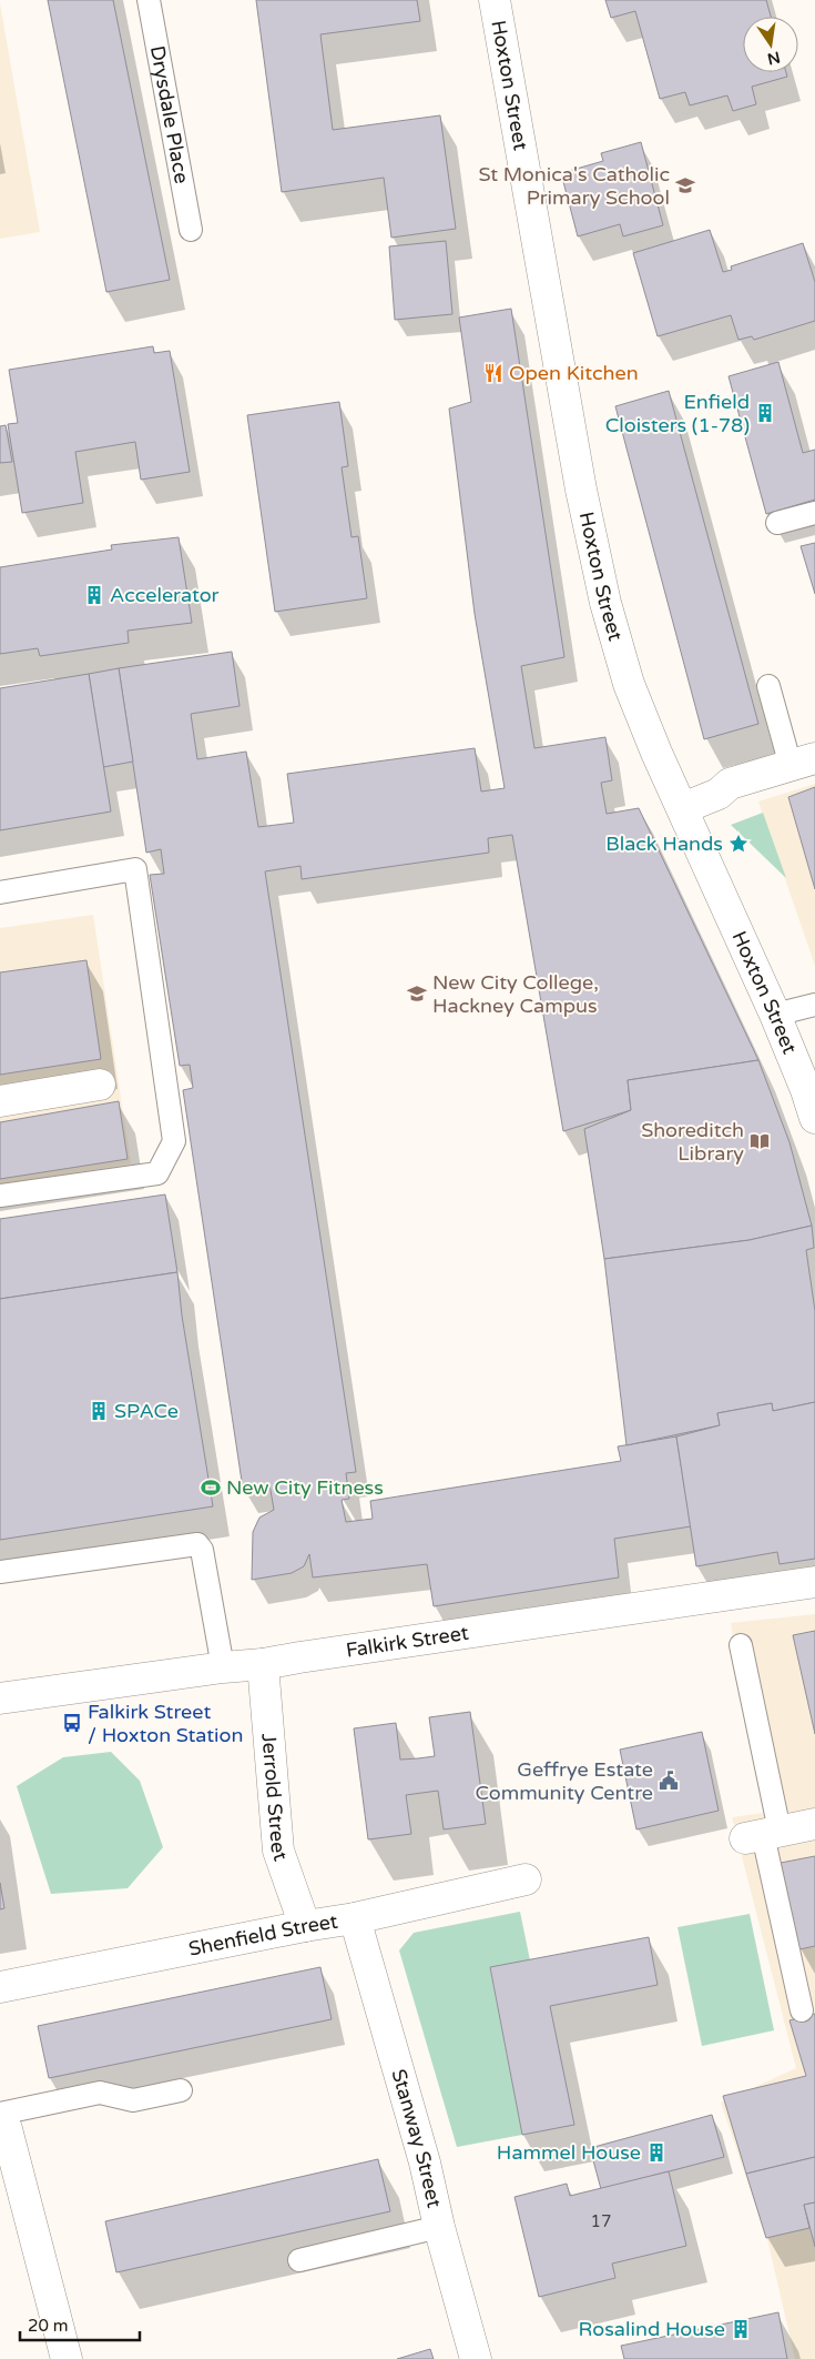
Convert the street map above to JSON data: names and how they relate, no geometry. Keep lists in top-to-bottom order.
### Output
{
  "streets": {
    "street": [
      "Hoxton Street",
      "Falkirk Street",
      "Jerrold Street",
      "Shenfield Street",
      "Stanway Street"
    ],
    "lane": ["Drysdale Place"]
  },
  "crossings": [
    ["Falkirk Street", "Jerrold Street"],
    ["Jerrold Street", "Shenfield Street"],
    ["Shenfield Street", "Stanway Street"]
  ],
  "places": {
    "school or university": ["St Monica's Catholic Primary School", "New City College, Hackney Campus"],
    "restaurant": ["Open Kitchen"],
    "building": [
      "Enfield Cloisters (1-78)",
      "Accelerator",
      "SPACe",
      "Hammel House",
      "Rosalind House"
    ],
    "place": ["Black Hands"],
    "library": ["Shoreditch Library"],
    "sports": ["New City Fitness"],
    "bus stop": ["Falkirk Street / Hoxton Station"],
    "public building": ["Geffrye Estate Community Centre"]
  },
  "house_numbers": ["17"],
  "scale_bar": "20 m",
  "north": "bottom"
}
